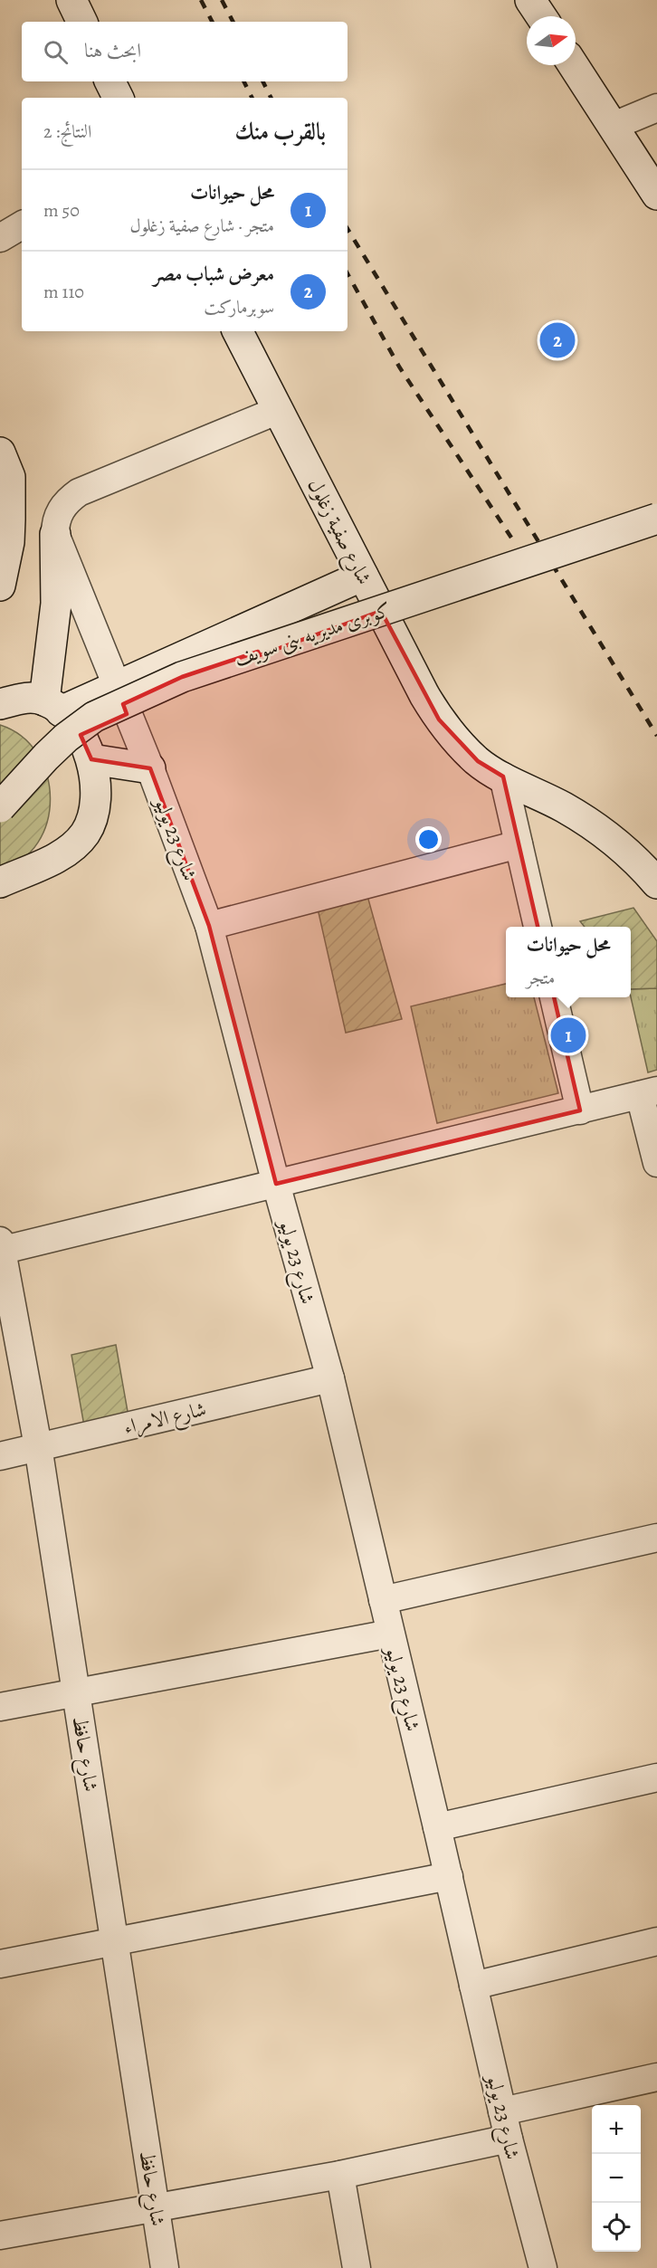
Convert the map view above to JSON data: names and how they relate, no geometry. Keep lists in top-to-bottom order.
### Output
{
  "streets": {
    "main road": ["شارع صفية زغلول", "كوبرى مديريه بنى سويف"],
    "street": ["شارع 23 يوليو", "شارع الامراء", "شارع حافظ"]
  },
  "crossings": [
    ["شارع 23 يوليو", "شارع الامراء"],
    ["شارع الامراء", "شارع حافظ"]
  ],
  "north": "right",
  "page": {
    "search": "ابحث هنا",
    "heading": ["بالقرب منك", "النتائج: 2"],
    "list": [
      {
        "mark": "1",
        "name": "محل حيوانات",
        "note": "متجر · شارع صفية زغلول",
        "value": "50 m"
      },
      {
        "mark": "2",
        "name": "معرض شباب مصر",
        "note": "سوبرماركت",
        "value": "110 m"
      }
    ],
    "pins": ["2", "1"],
    "popup": ["محل حيوانات", "متجر"],
    "map_buttons": ["+", "−"]
  }
}
